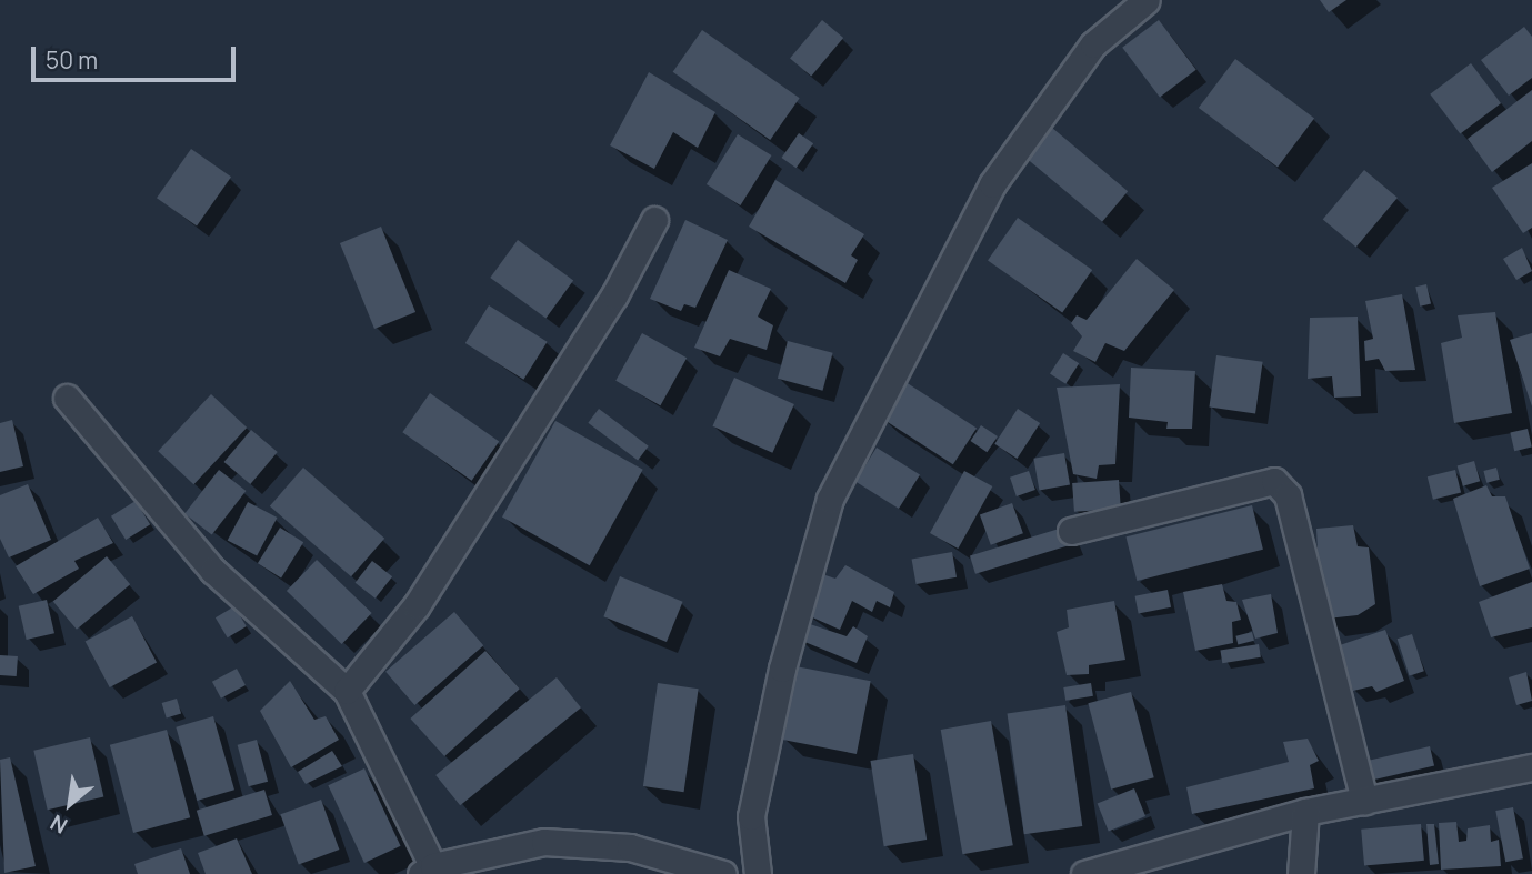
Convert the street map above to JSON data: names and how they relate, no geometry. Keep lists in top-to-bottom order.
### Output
{
  "scale_bar": "50 m",
  "north": "bottom left"
}
